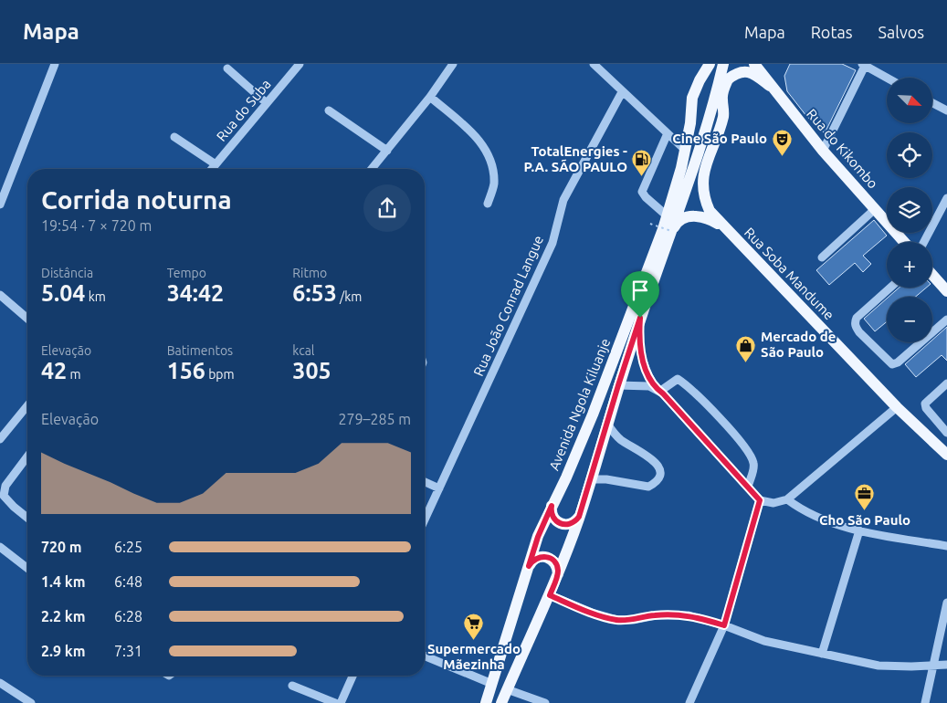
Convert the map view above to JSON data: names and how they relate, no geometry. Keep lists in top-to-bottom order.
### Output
{
  "streets": {
    "main road": ["Rua do Kikombo", "Rua Soba Mandume", "Avenida Ngola Kiluanje"],
    "street": ["Rua do Suba", "Rua João Conrad Langue"]
  },
  "crossings": [
    ["Rua do Kikombo", "Rua Soba Mandume"]
  ],
  "places": {
    "theatre": ["Cine São Paulo"],
    "fuel station": ["TotalEnergies - P.A. SÃO PAULO"],
    "shop": ["Mercado de São Paulo"],
    "office": ["Cho São Paulo"],
    "supermarket": ["Supermercado Mãezinha"]
  },
  "north": "bottom right",
  "page": {
    "header": "Mapa",
    "nav": ["Mapa", "Rotas", "Salvos"],
    "map_buttons": ["+", "−"],
    "heading": ["Corrida noturna", "19:54 · 7 × 720 m"],
    "stats": [
      ["Distância", "5.04 km"],
      ["Tempo", "34:42"],
      ["Ritmo", "6:53 /km"],
      ["Elevação", "42 m"],
      ["Batimentos", "156 bpm"],
      ["kcal", "305"]
    ],
    "chart": ["Elevação", "279–285 m"],
    "list": [
      {
        "name": "720 m",
        "note": "6:25"
      },
      {
        "name": "1.4 km",
        "note": "6:48"
      },
      {
        "name": "2.2 km",
        "note": "6:28"
      },
      {
        "name": "2.9 km",
        "note": "7:31"
      }
    ]
  }
}
